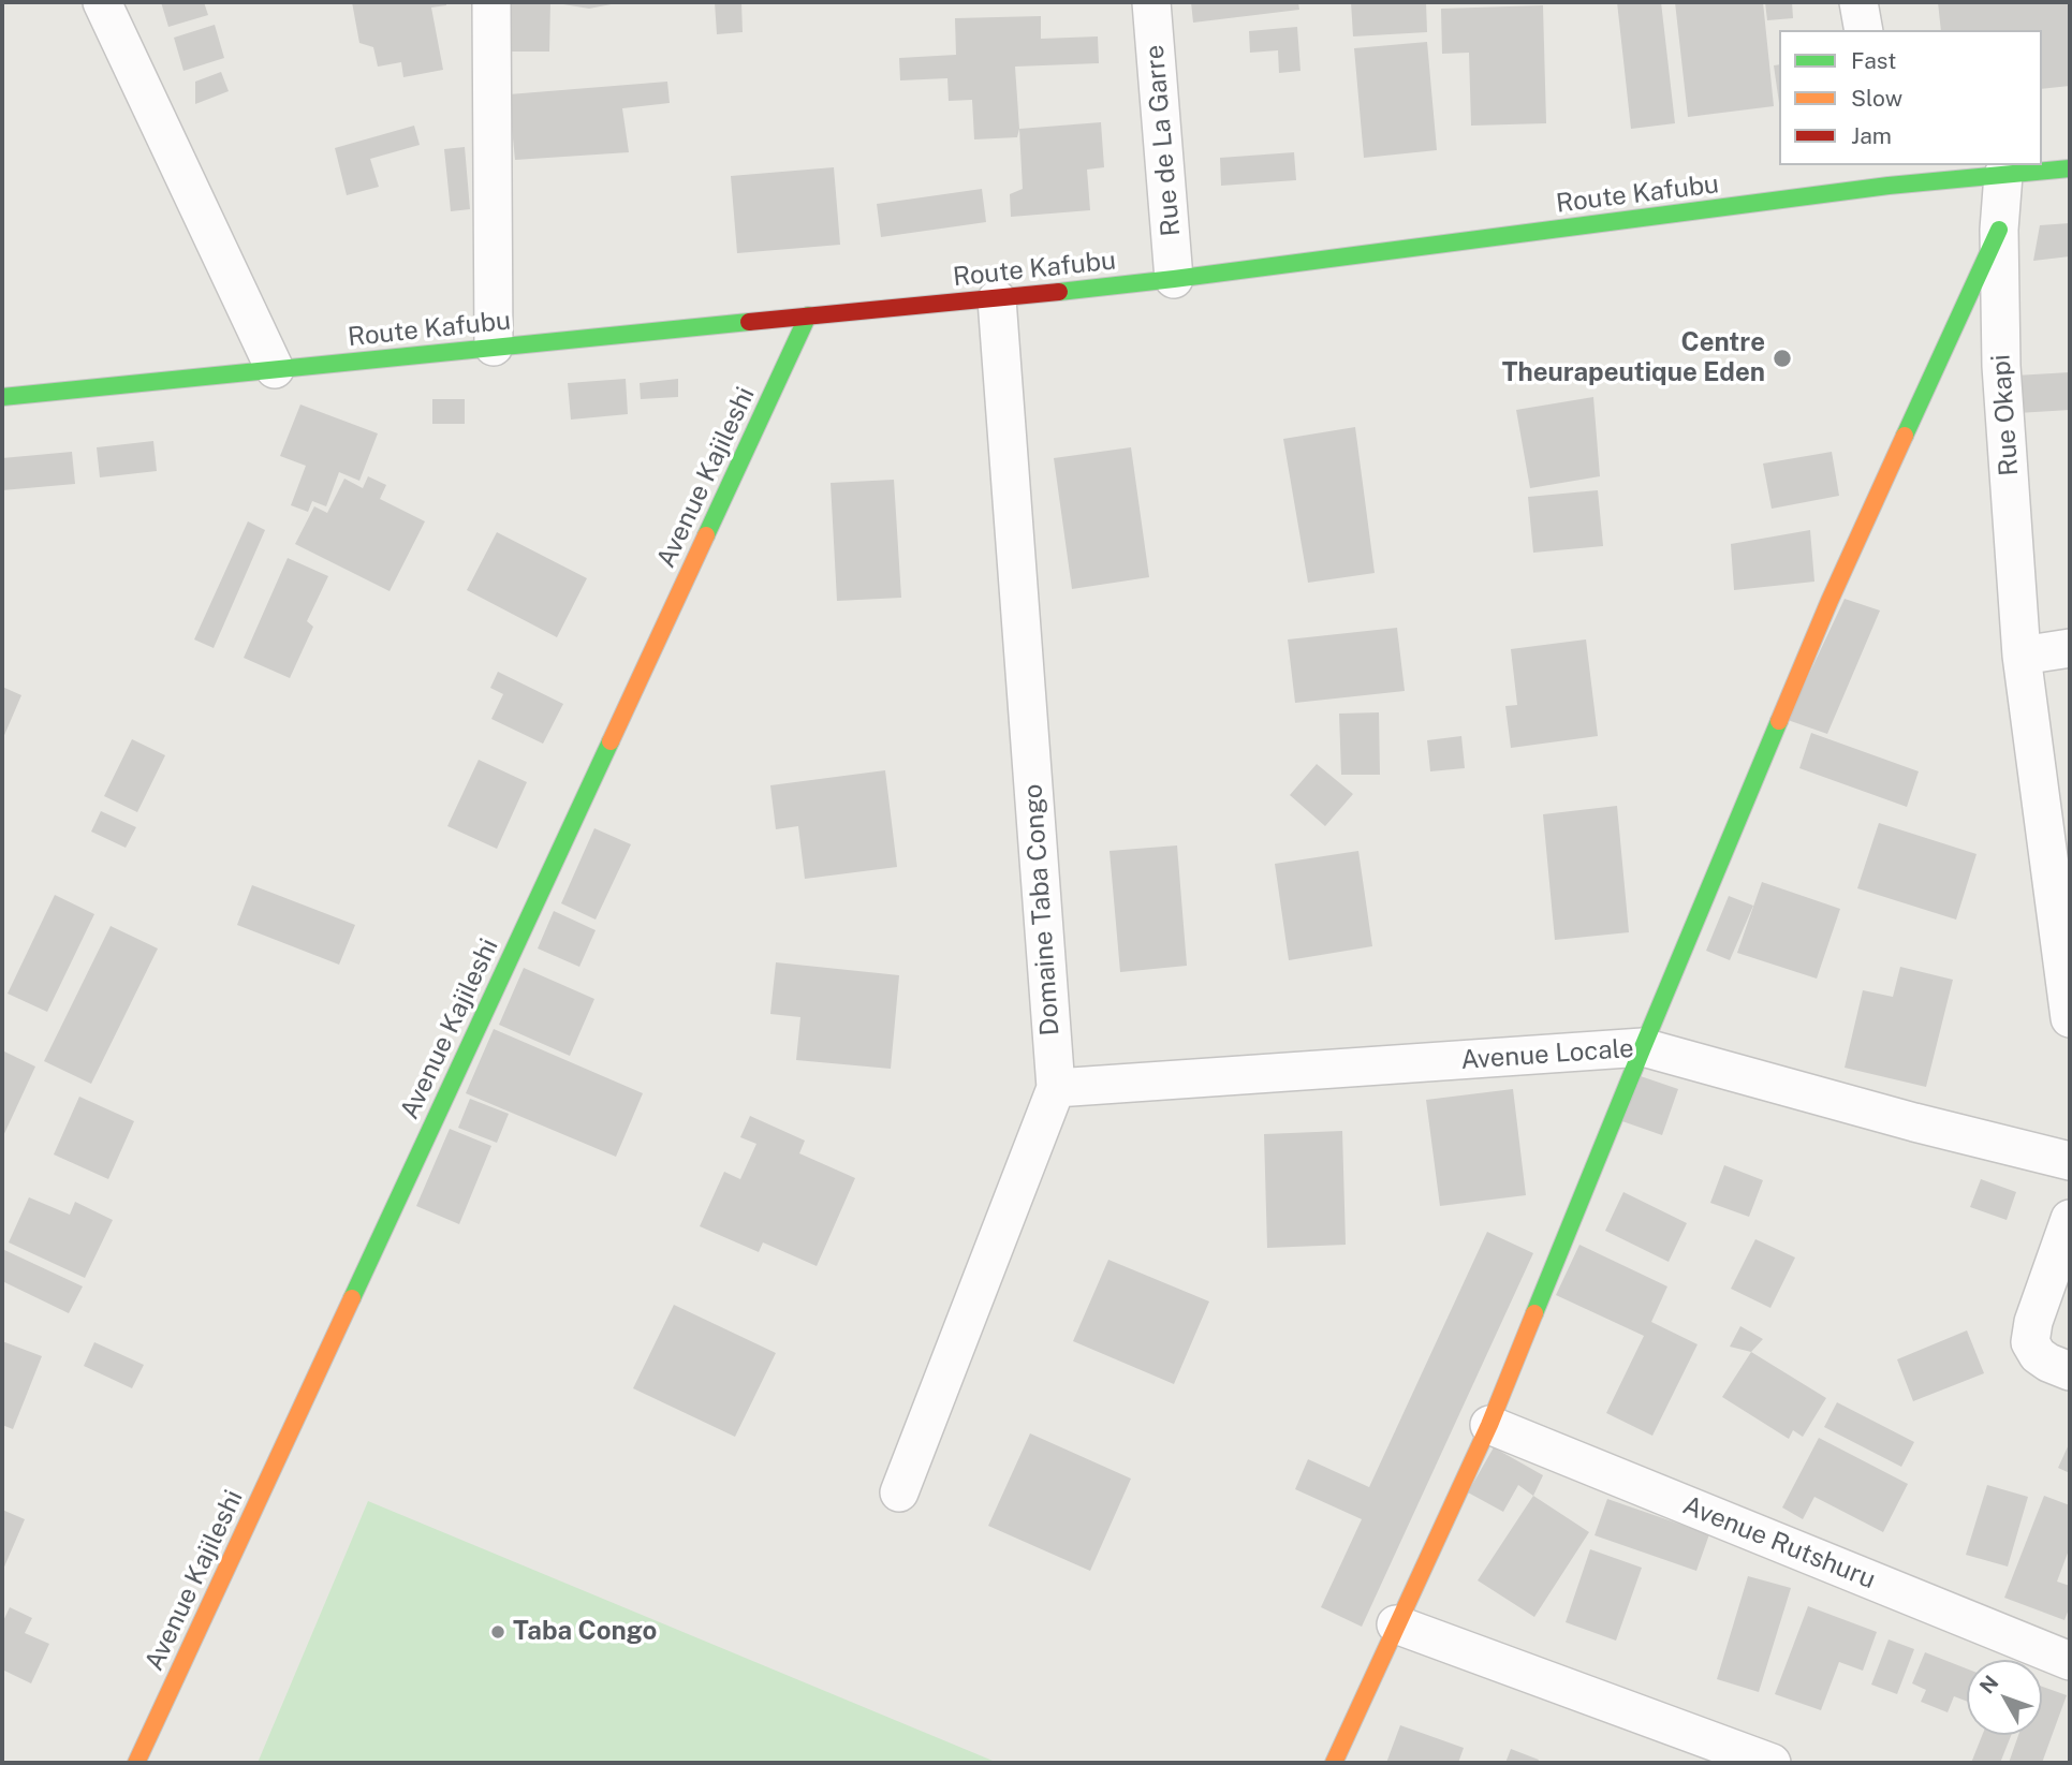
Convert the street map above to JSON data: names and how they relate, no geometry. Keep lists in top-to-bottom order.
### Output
{
  "streets": {
    "street": [
      "Rue de La Garre",
      "Route Kafubu",
      "Rue Okapi",
      "Avenue Kajileshi",
      "Domaine Taba Congo",
      "Avenue Locale",
      "Avenue Rutshuru"
    ]
  },
  "crossings": [
    ["Rue de La Garre", "Route Kafubu"],
    ["Route Kafubu", "Rue Okapi"],
    ["Route Kafubu", "Avenue Kajileshi"],
    ["Route Kafubu", "Domaine Taba Congo"],
    ["Domaine Taba Congo", "Avenue Locale"]
  ],
  "places": ["Centre Theurapeutique Eden", "Taba Congo"],
  "legend": ["Fast", "Slow", "Jam"],
  "north": "top left"
}
